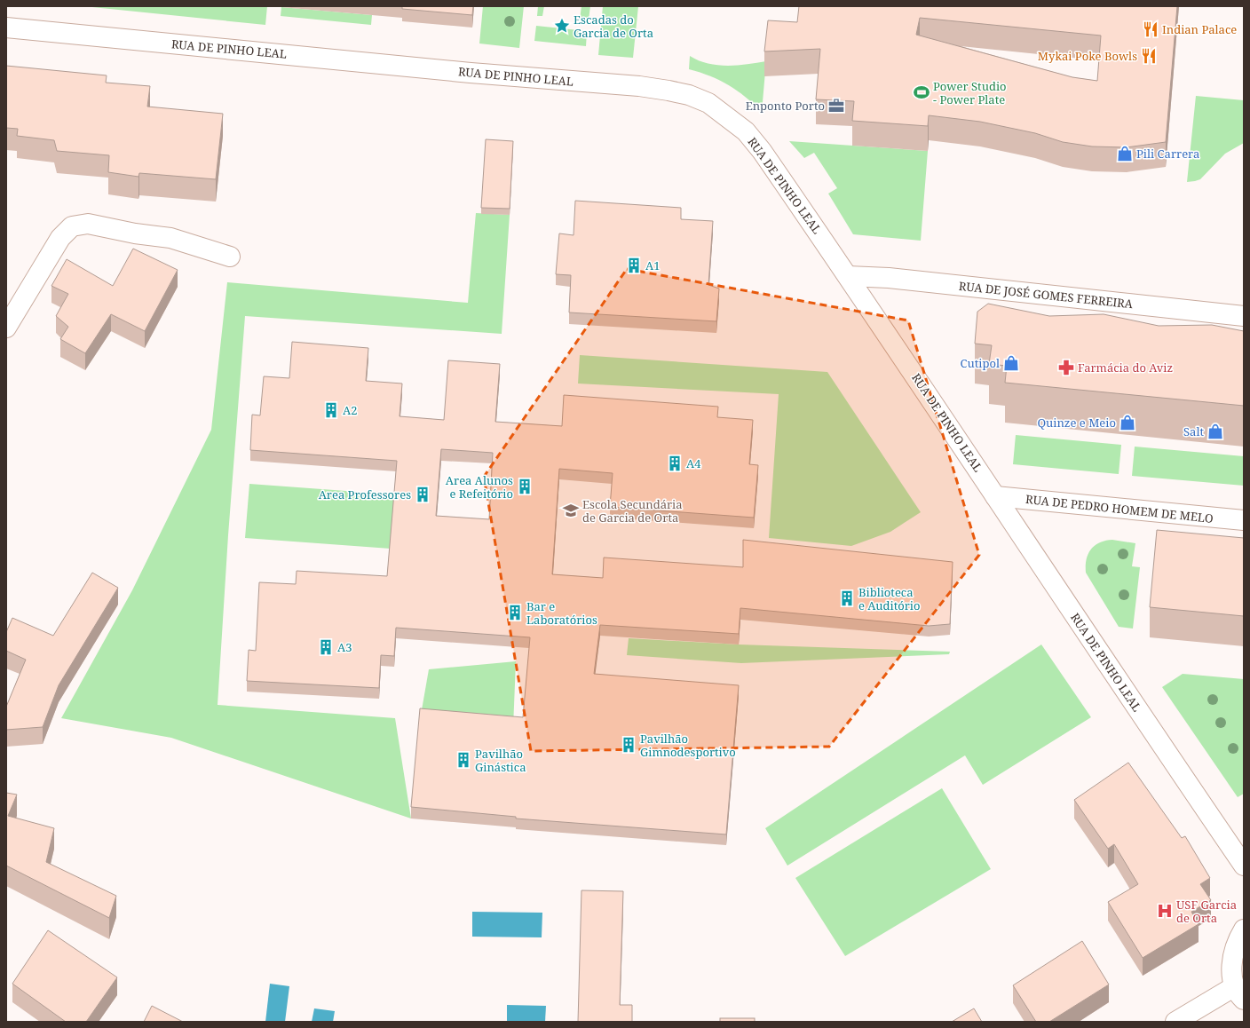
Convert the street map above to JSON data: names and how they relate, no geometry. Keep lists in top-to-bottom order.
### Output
{
  "streets": {
    "street": ["RUA DE PINHO LEAL", "RUA DE JOSÉ GOMES FERREIRA", "RUA DE PEDRO HOMEM DE MELO"]
  },
  "crossings": [
    ["RUA DE PINHO LEAL", "RUA DE JOSÉ GOMES FERREIRA"],
    ["RUA DE PINHO LEAL", "RUA DE PEDRO HOMEM DE MELO"]
  ],
  "places": {
    "place": ["Escadas do Garcia de Orta"],
    "restaurant": ["Indian Palace", "Mykai Poke Bowls"],
    "sports": ["Power Studio - Power Plate"],
    "office": ["Enponto Porto"],
    "shop": [
      "Pili Carrera",
      "Cutipol",
      "Quinze e Meio",
      "Salt"
    ],
    "building": [
      "A1",
      "A2",
      "A4",
      "Area Alunos e Refeitório",
      "Area Professores",
      "Biblioteca e Auditório",
      "Bar e Laboratórios",
      "A3",
      "Pavilhão Gimnodesportivo",
      "Pavilhão Ginástica"
    ],
    "pharmacy": ["Farmácia do Aviz"],
    "school or university": ["Escola Secundária de Garcia de Orta"],
    "hospital": ["USF Garcia de Orta"]
  }
}
